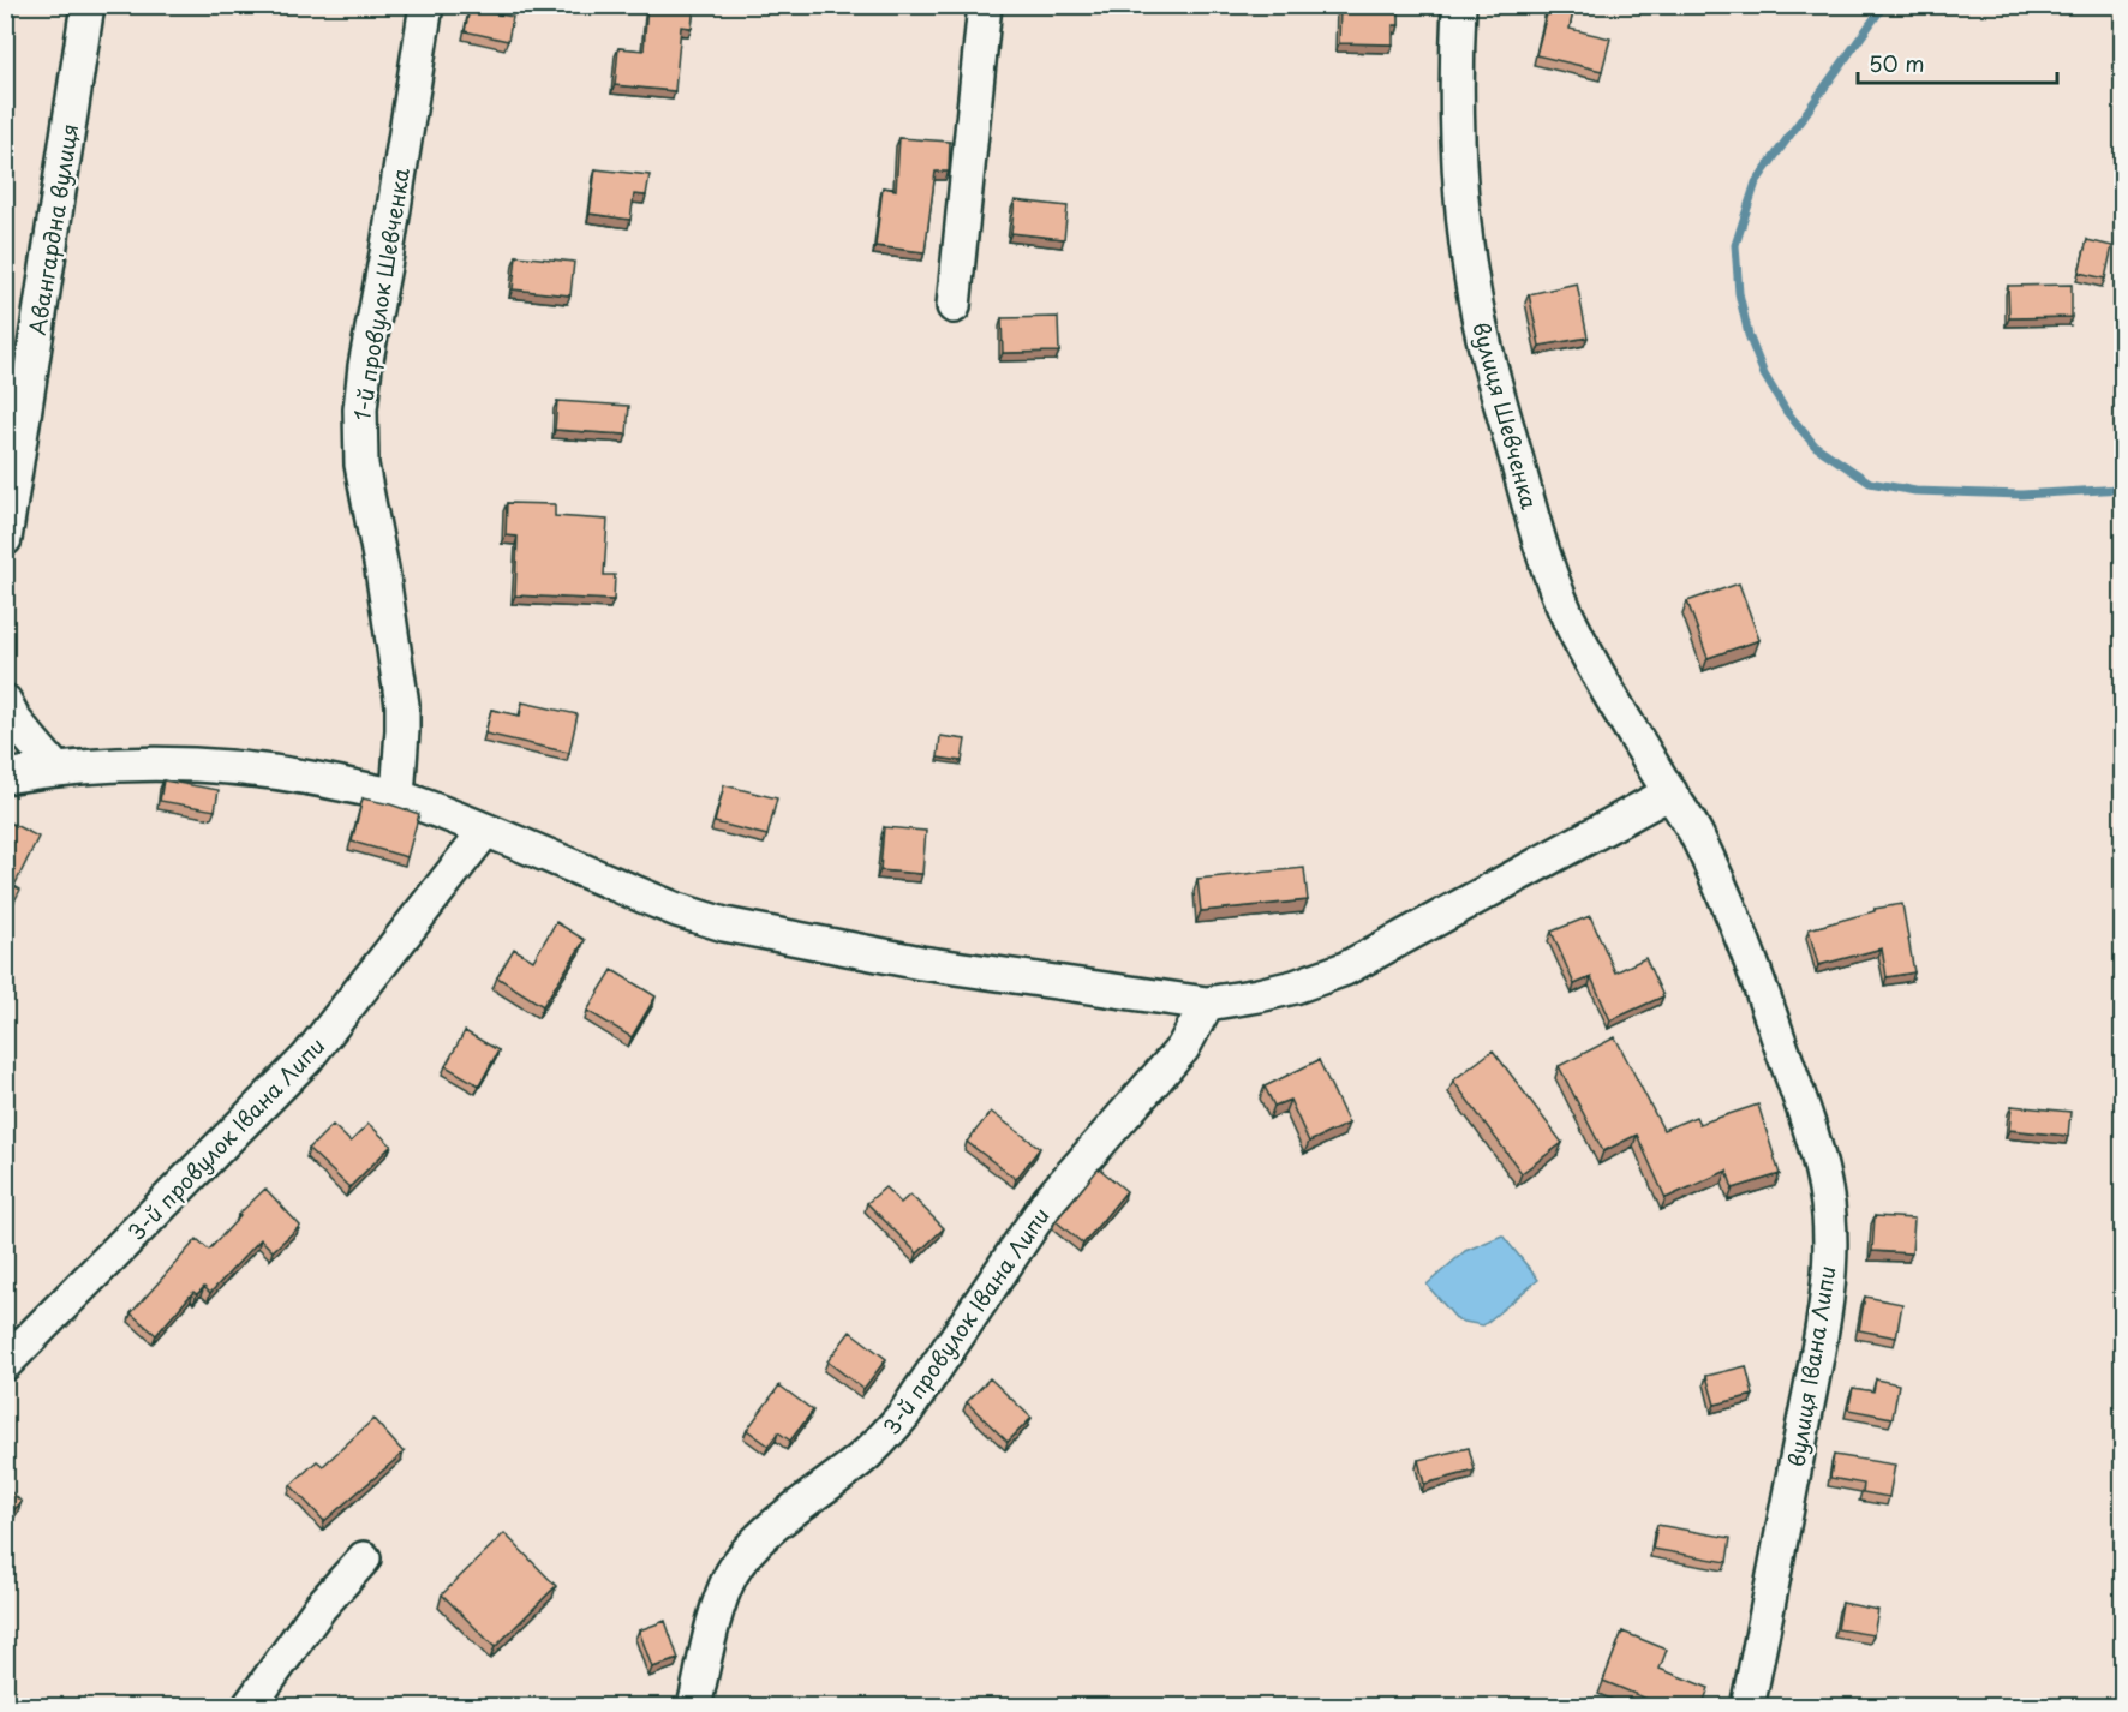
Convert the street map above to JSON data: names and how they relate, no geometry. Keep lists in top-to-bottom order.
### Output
{
  "streets": {
    "street": [
      "Авангардна вулиця",
      "1-й провулок Шевченка",
      "вулиця Шевченка",
      "3-й провулок Івана Липи",
      "вулиця Івана Липи"
    ]
  },
  "crossings": [
    ["вулиця Шевченка", "вулиця Івана Липи"]
  ],
  "scale_bar": "50 m"
}
